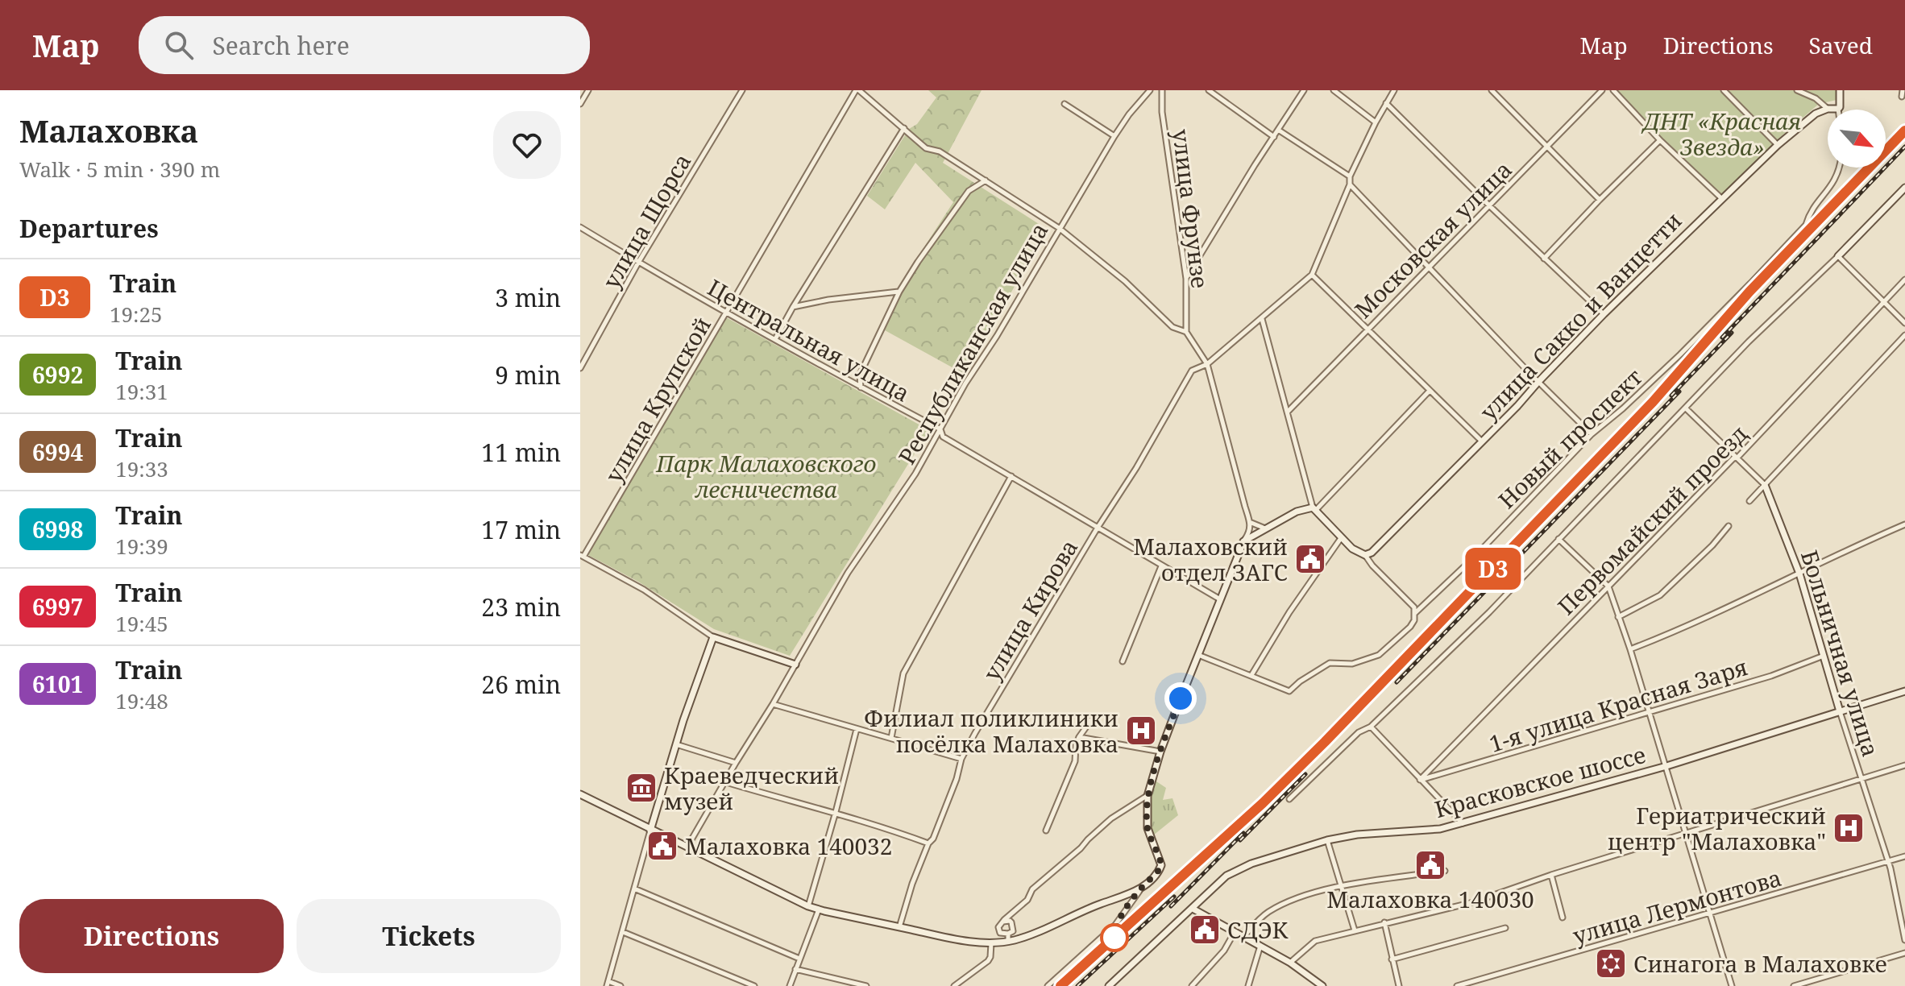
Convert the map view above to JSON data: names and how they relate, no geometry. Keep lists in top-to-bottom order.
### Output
{
  "streets": {
    "main road": ["улица Сакко и Ванцетти", "Больничная улица", "Красковское шоссе"],
    "street": [
      "улица Фрунзе",
      "улица Щорса",
      "Московская улица",
      "Центральная улица",
      "Республиканская улица",
      "улица Крупской",
      "Новый проспект",
      "Первомайский проезд",
      "улица Кирова",
      "1-я улица Красная Заря",
      "улица Лермонтова"
    ]
  },
  "crossings": [
    ["улица Щорса", "Центральная улица"],
    ["Центральная улица", "Республиканская улица"],
    ["Центральная улица", "улица Крупской"],
    ["Центральная улица", "улица Кирова"],
    ["Первомайский проезд", "Больничная улица"],
    ["Первомайский проезд", "1-я улица Красная Заря"],
    ["Больничная улица", "1-я улица Красная Заря"],
    ["Больничная улица", "Красковское шоссе"],
    ["Больничная улица", "улица Лермонтова"]
  ],
  "parks": ["ДНТ «Красная Звезда»", "Парк Малаховского лесничества"],
  "places": {
    "public building": [
      "Малаховский отдел ЗАГС",
      "Малаховка 140032",
      "Малаховка 140030",
      "СДЭК"
    ],
    "hospital": ["Филиал поликлиники посёлка Малаховка", "Гериатрический центр \"Малаховка\""],
    "museum": ["Краеведческий музей"],
    "synagogue": ["Синагога в Малаховке"]
  },
  "north": "bottom right",
  "page": {
    "header": "Map",
    "search": "Search here",
    "nav": ["Map", "Directions", "Saved"],
    "heading": [
      ["Малаховка", "Walk · 5 min · 390 m"],
      "Departures"
    ],
    "on_map": "D3",
    "list": [
      {
        "mark": "D3",
        "name": "Train",
        "note": "19:25",
        "value": "3 min"
      },
      {
        "mark": "6992",
        "name": "Train",
        "note": "19:31",
        "value": "9 min"
      },
      {
        "mark": "6994",
        "name": "Train",
        "note": "19:33",
        "value": "11 min"
      },
      {
        "mark": "6998",
        "name": "Train",
        "note": "19:39",
        "value": "17 min"
      },
      {
        "mark": "6997",
        "name": "Train",
        "note": "19:45",
        "value": "23 min"
      },
      {
        "mark": "6101",
        "name": "Train",
        "note": "19:48",
        "value": "26 min"
      }
    ],
    "buttons": ["Directions", "Tickets"]
  }
}
